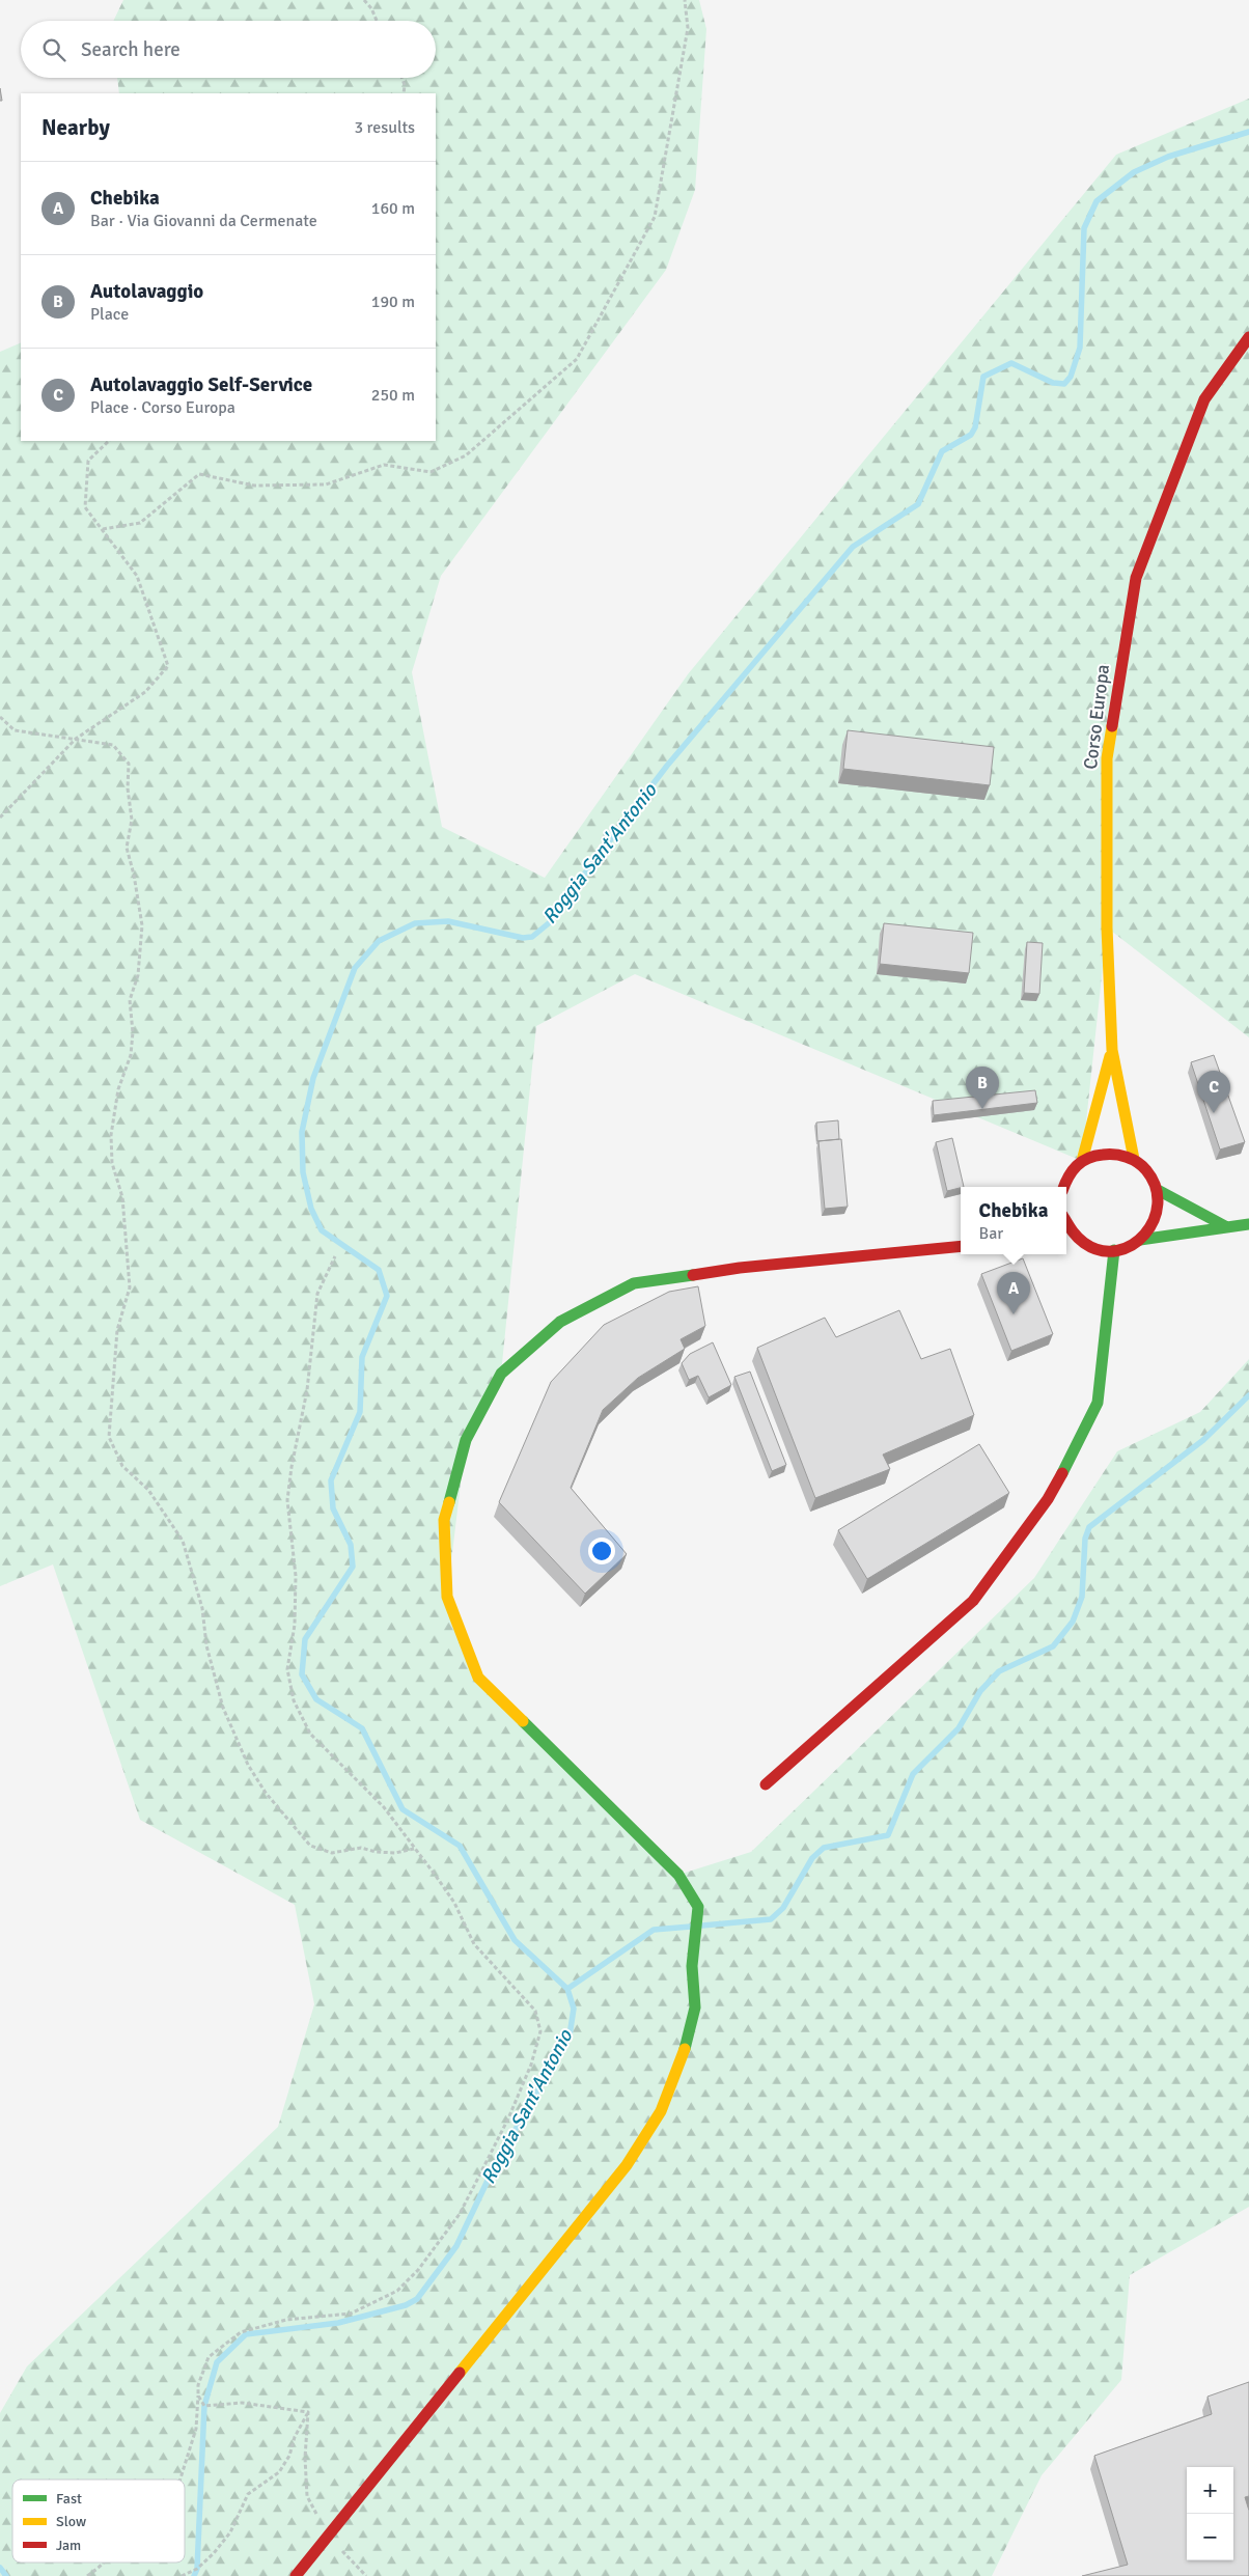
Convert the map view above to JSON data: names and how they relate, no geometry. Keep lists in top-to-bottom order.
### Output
{
  "streets": {
    "main road": ["Corso Europa"]
  },
  "water": ["Roggia Sant'Antonio"],
  "legend": ["Fast", "Slow", "Jam"],
  "page": {
    "search": "Search here",
    "heading": ["Nearby", "3 results"],
    "list": [
      {
        "mark": "A",
        "name": "Chebika",
        "note": "Bar · Via Giovanni da Cermenate",
        "value": "160 m"
      },
      {
        "mark": "B",
        "name": "Autolavaggio",
        "note": "Place",
        "value": "190 m"
      },
      {
        "mark": "C",
        "name": "Autolavaggio Self-Service",
        "note": "Place · Corso Europa",
        "value": "250 m"
      }
    ],
    "pins": ["B", "C", "A"],
    "popup": ["Chebika", "Bar"],
    "map_buttons": ["+", "−"]
  }
}
